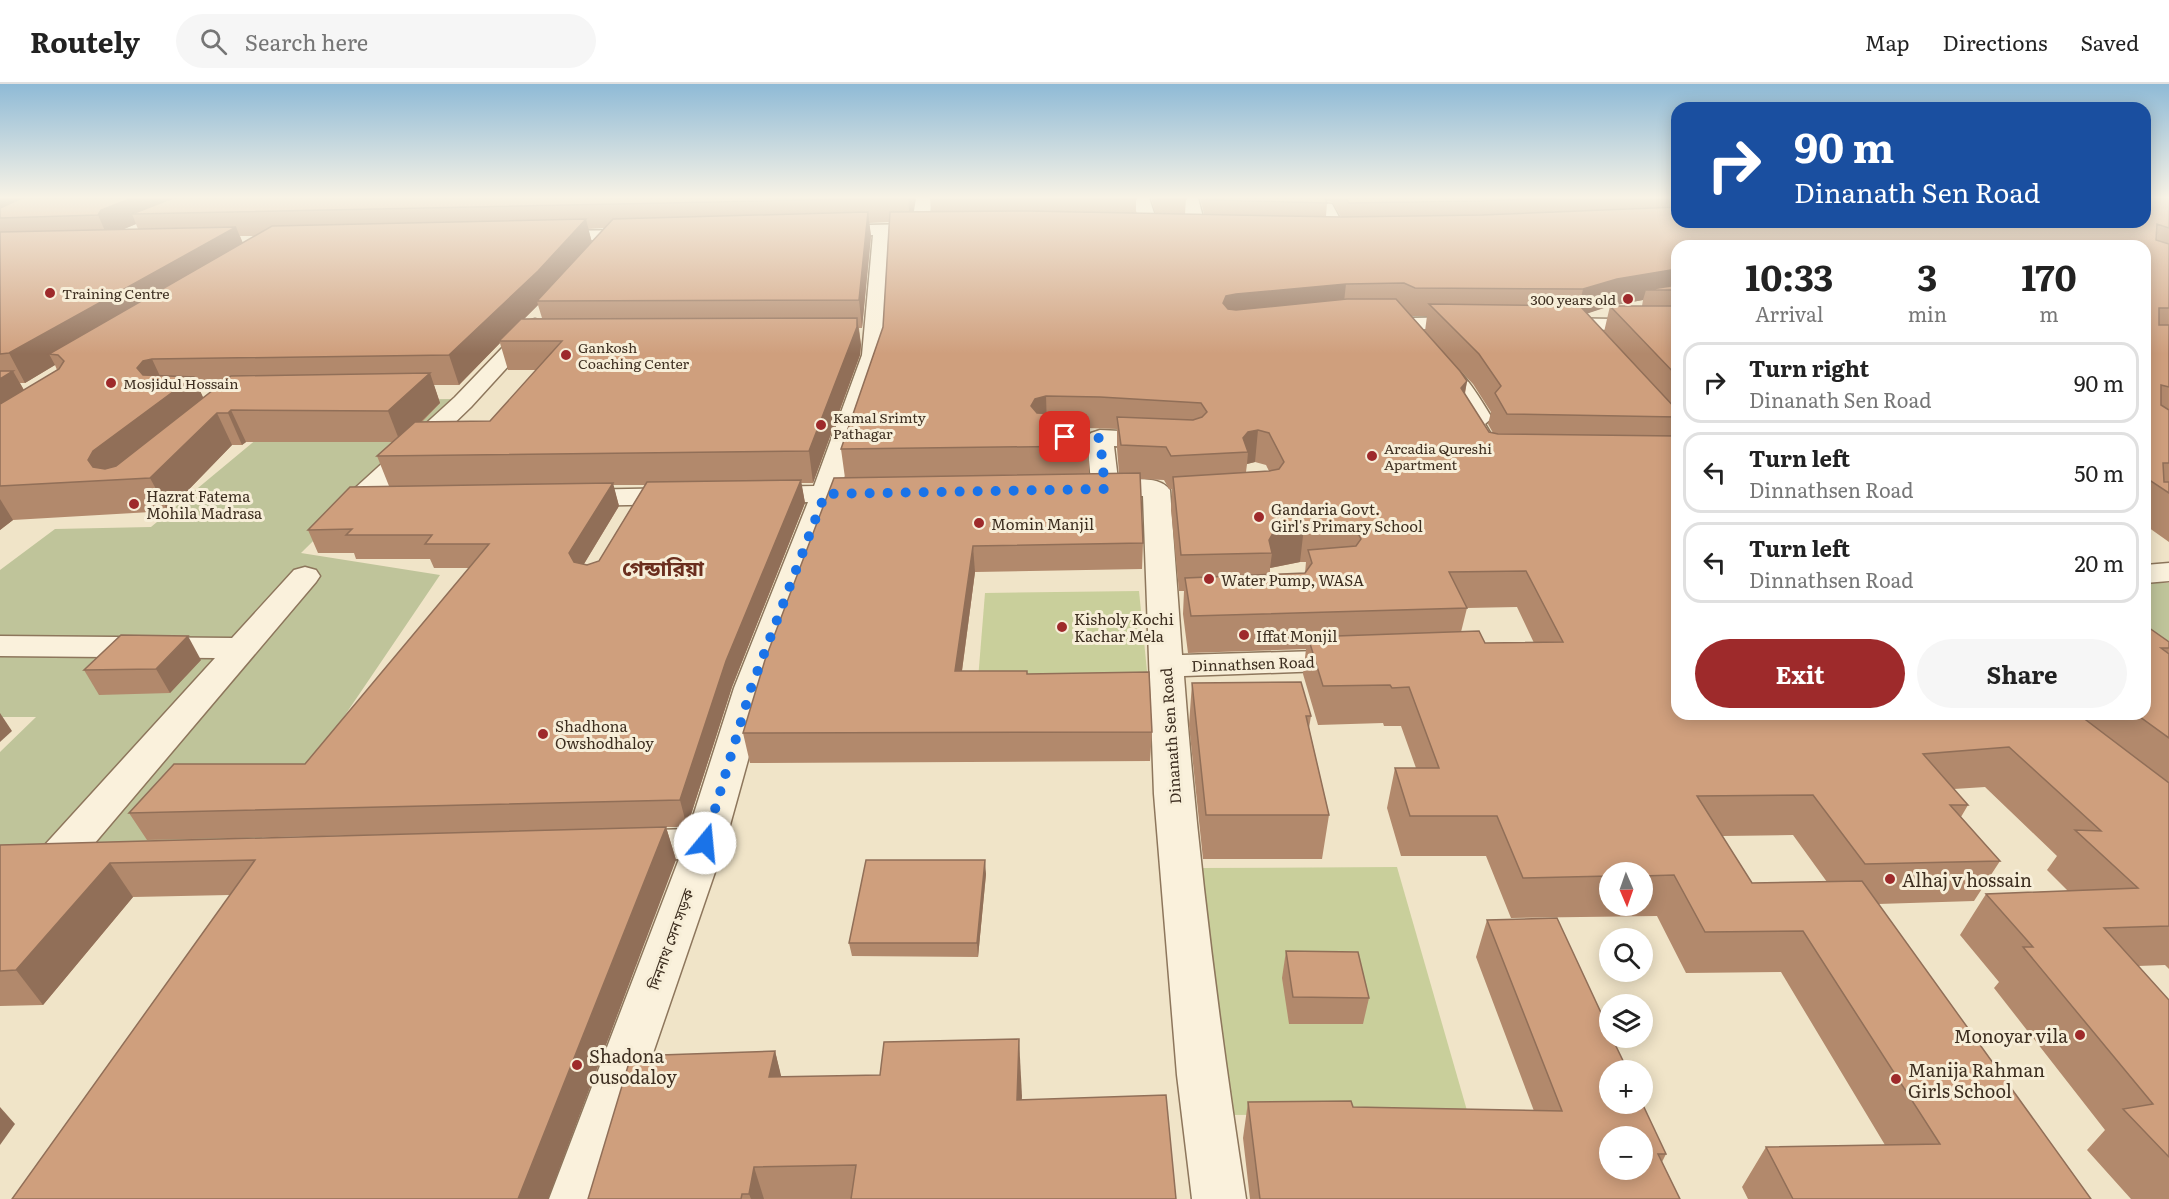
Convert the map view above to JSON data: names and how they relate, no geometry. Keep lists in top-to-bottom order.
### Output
{
  "streets": {
    "street": ["Dinnathsen Road", "Dinanath Sen Road", "দিননাথ সেন সড়ক"]
  },
  "crossings": [
    ["Dinnathsen Road", "Dinanath Sen Road"]
  ],
  "districts": ["গেন্ডারিয়া"],
  "places": [
    "Training Centre",
    "300 years old",
    "Gankosh Coaching Center",
    "Mosjidul Hossain",
    "Kamal Srimty Pathagar",
    "Arcadia Qureshi Apartment",
    "Hazrat Fatema Mohila Madrasa",
    "Gandaria Govt. Girl's Primary School",
    "Momin Manjil",
    "Water Pump, WASA",
    "Kisholy Kochi Kachar Mela",
    "Iffat Monjil",
    "Shadhona Owshodhaloy",
    "Alhaj v hossain",
    "Monoyar vila",
    "Shadona ousodaloy",
    "Manija Rahman Girls School"
  ],
  "north": "bottom",
  "page": {
    "header": "Routely",
    "search": "Search here",
    "nav": ["Map", "Directions", "Saved"],
    "turn": ["90 m", "Dinanath Sen Road"],
    "eta": [
      "10:33",
      "Arrival",
      "3",
      "min",
      "170",
      "m"
    ],
    "list": [
      {
        "name": "Turn right",
        "note": "Dinanath Sen Road",
        "value": "90 m"
      },
      {
        "name": "Turn left",
        "note": "Dinnathsen Road",
        "value": "50 m"
      },
      {
        "name": "Turn left",
        "note": "Dinnathsen Road",
        "value": "20 m"
      }
    ],
    "buttons": ["Exit", "Share"],
    "map_buttons": ["+", "−"]
  }
}
